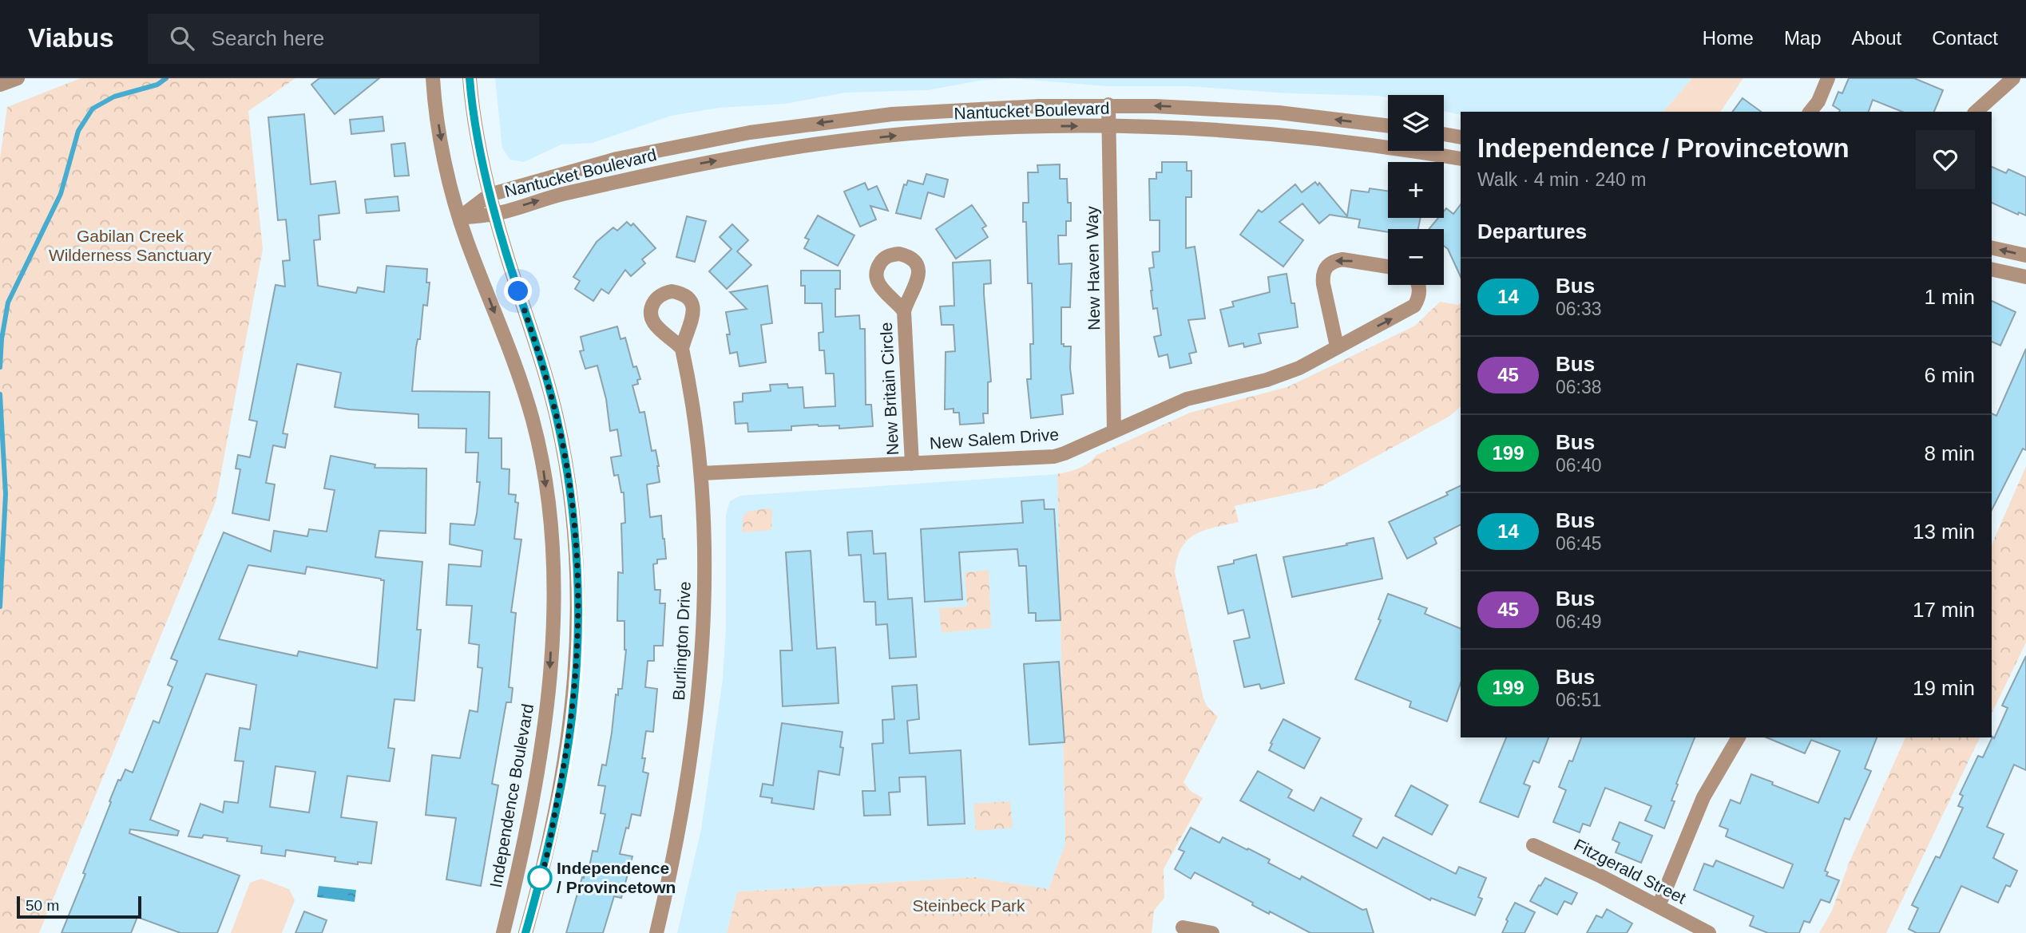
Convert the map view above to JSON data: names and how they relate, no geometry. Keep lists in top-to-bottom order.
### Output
{
  "streets": {
    "street": [
      "Nantucket Boulevard",
      "New Haven Way",
      "New Britain Circle",
      "New Salem Drive",
      "Burlington Drive",
      "Independence Boulevard",
      "Fitzgerald Street"
    ]
  },
  "crossings": [
    ["Nantucket Boulevard", "New Haven Way"],
    ["Nantucket Boulevard", "Independence Boulevard"],
    ["New Haven Way", "New Salem Drive"],
    ["New Britain Circle", "New Salem Drive"],
    ["New Salem Drive", "Burlington Drive"]
  ],
  "parks": ["Gabilan Creek Wilderness Sanctuary", "Steinbeck Park"],
  "places": ["Independence / Provincetown"],
  "lines": ["bus line 14"],
  "scale_bar": "50 m",
  "page": {
    "header": "Viabus",
    "search": "Search here",
    "nav": [
      "Home",
      "Map",
      "About",
      "Contact"
    ],
    "map_buttons": ["+", "−"],
    "heading": [
      ["Independence / Provincetown", "Walk · 4 min · 240 m"],
      "Departures"
    ],
    "list": [
      {
        "mark": "14",
        "name": "Bus",
        "note": "06:33",
        "value": "1 min"
      },
      {
        "mark": "45",
        "name": "Bus",
        "note": "06:38",
        "value": "6 min"
      },
      {
        "mark": "199",
        "name": "Bus",
        "note": "06:40",
        "value": "8 min"
      },
      {
        "mark": "14",
        "name": "Bus",
        "note": "06:45",
        "value": "13 min"
      },
      {
        "mark": "45",
        "name": "Bus",
        "note": "06:49",
        "value": "17 min"
      },
      {
        "mark": "199",
        "name": "Bus",
        "note": "06:51",
        "value": "19 min"
      }
    ],
    "scale": "50 m"
  }
}
